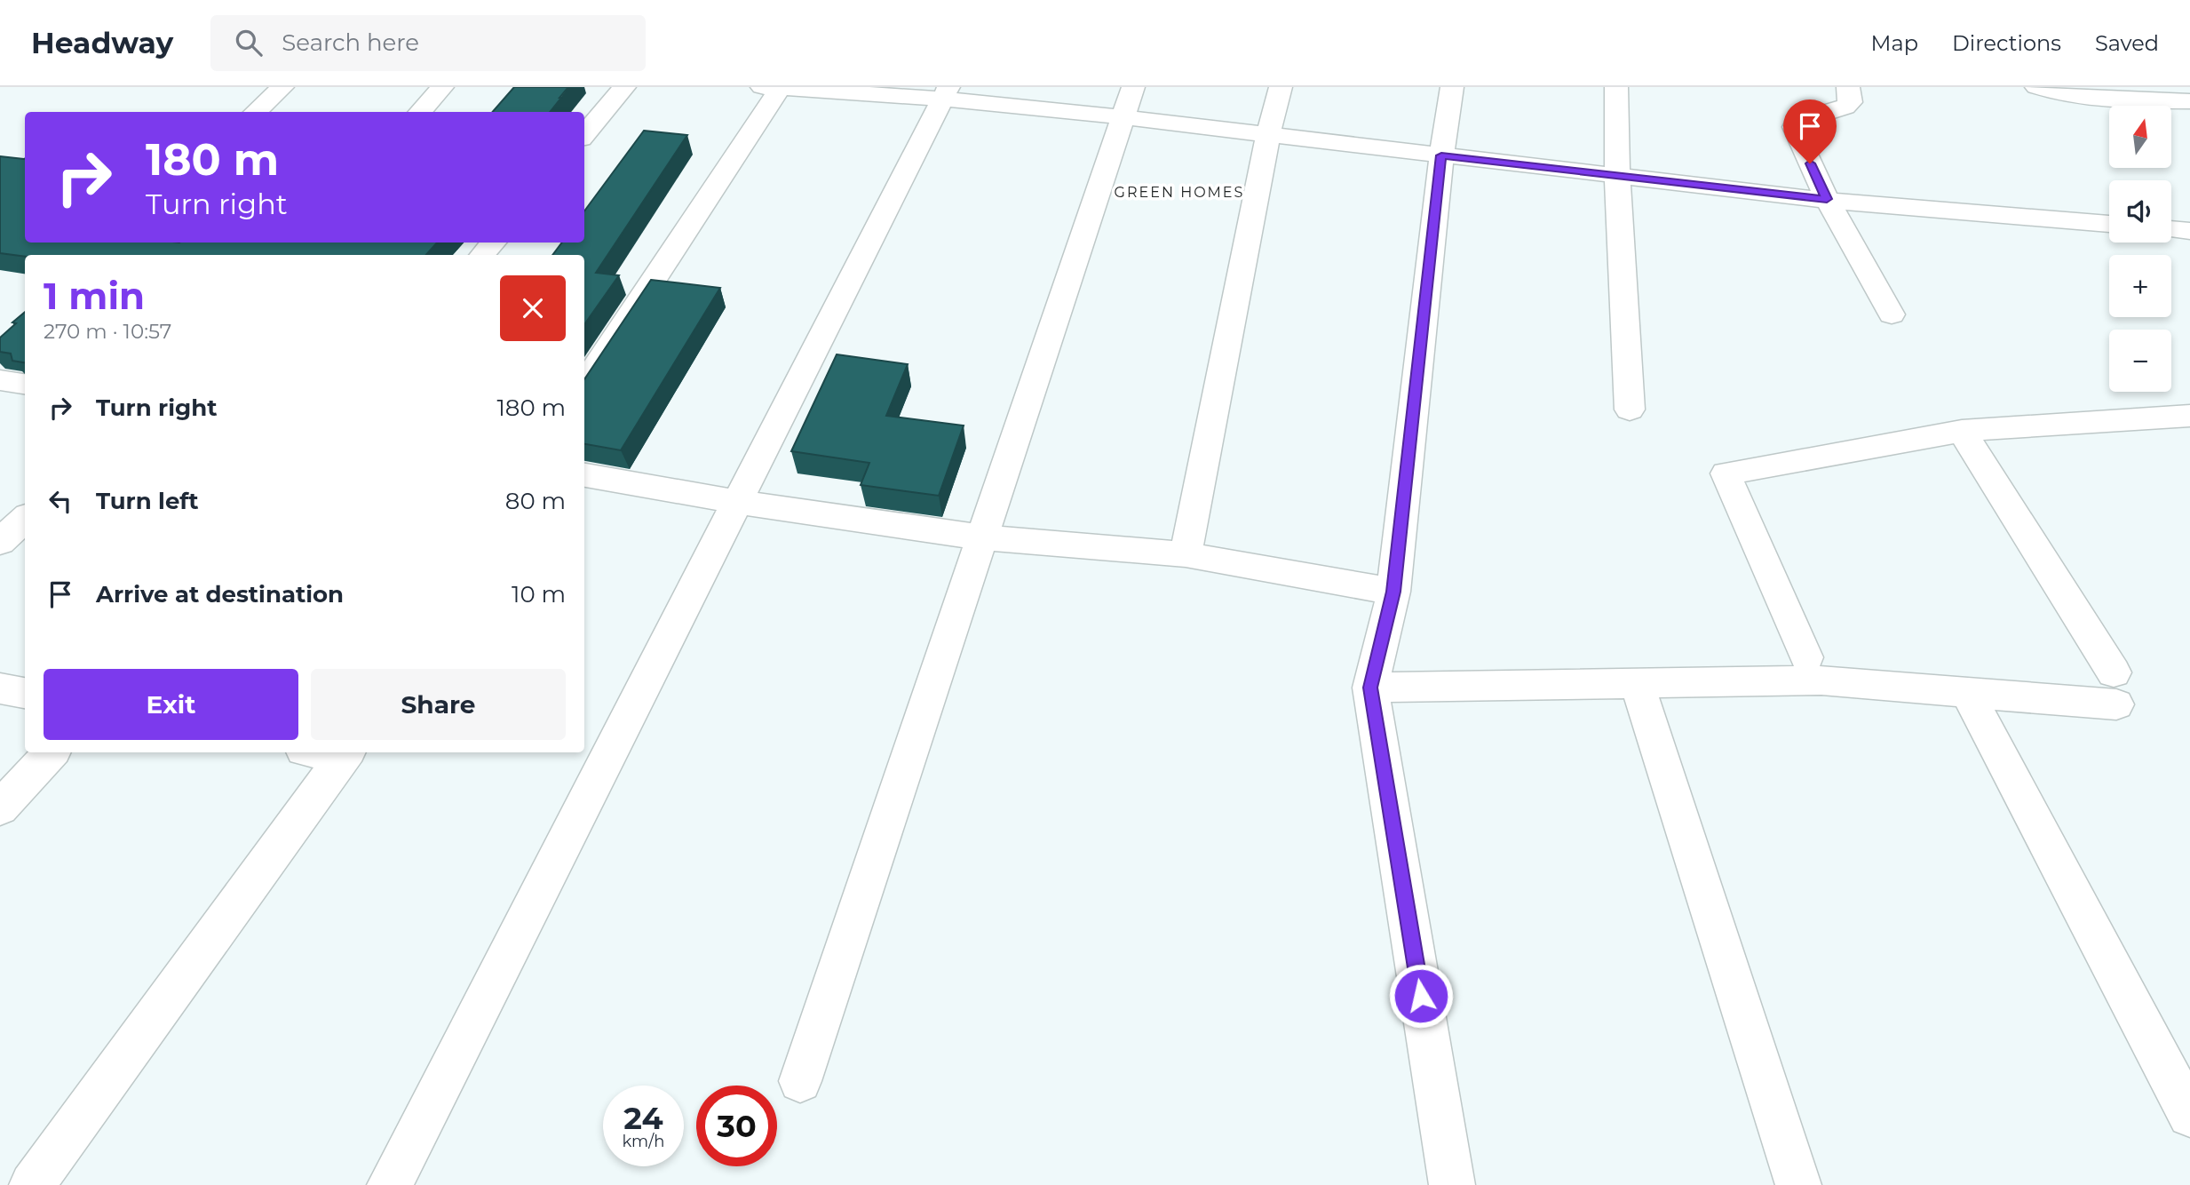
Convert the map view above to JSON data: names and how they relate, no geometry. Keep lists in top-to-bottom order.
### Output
{
  "districts": ["GREEN HOMES"],
  "north": "top",
  "page": {
    "header": "Headway",
    "search": "Search here",
    "nav": ["Map", "Directions", "Saved"],
    "map_buttons": ["+", "−"],
    "turn": ["180 m", "Turn right"],
    "heading": ["1 min", "270 m · 10:57"],
    "list": [
      {
        "name": "Turn right",
        "value": "180 m"
      },
      {
        "name": "Turn left",
        "value": "80 m"
      },
      {
        "name": "Arrive at destination",
        "value": "10 m"
      }
    ],
    "buttons": ["Exit", "Share"],
    "speed": "24 km/h",
    "limit": "30"
  }
}
